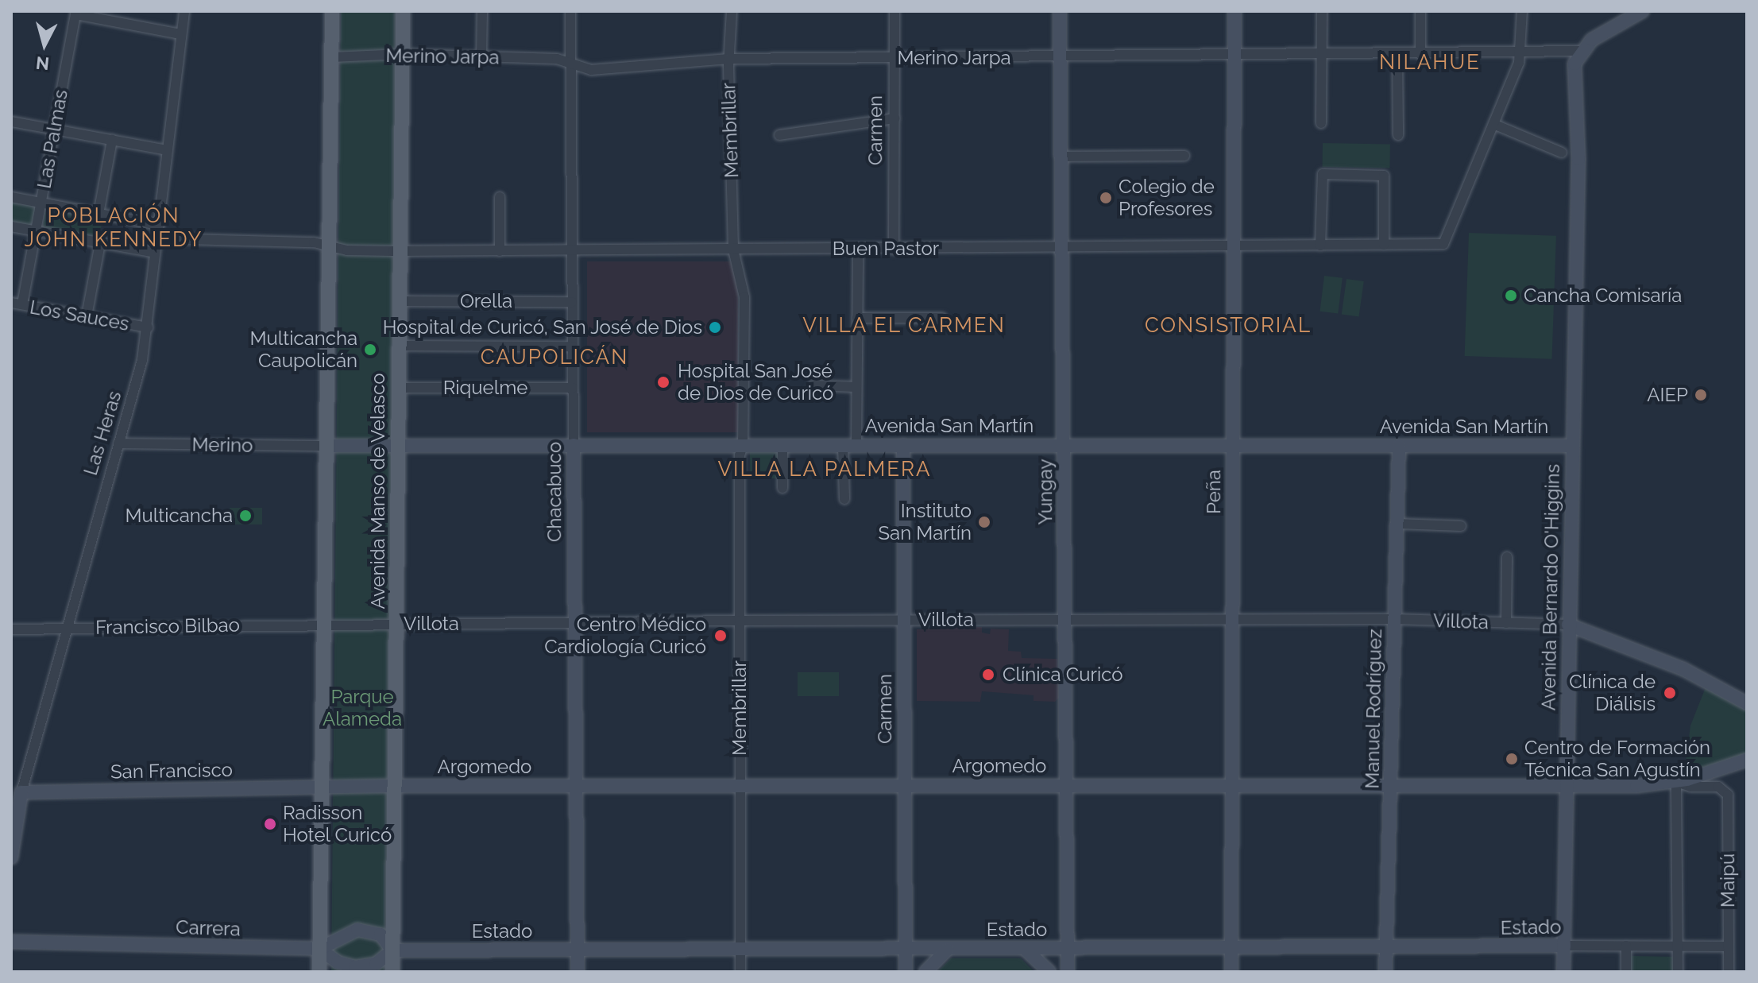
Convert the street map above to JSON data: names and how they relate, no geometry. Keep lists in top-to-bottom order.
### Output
{
  "streets": {
    "main road": ["Avenida Manso de Velasco"],
    "street": [
      "Merino Jarpa",
      "Membrillar",
      "Carmen",
      "Las Palmas",
      "Buen Pastor",
      "Orella",
      "Los Sauces",
      "Riquelme",
      "Avenida San Martín",
      "Las Heras",
      "Merino",
      "Chacabuco",
      "Yungay",
      "Peña",
      "Avenida Bernardo O'Higgins",
      "Villota",
      "Francisco Bilbao",
      "Manuel Rodríguez",
      "Argomedo",
      "San Francisco",
      "Maipú",
      "Estado",
      "Carrera"
    ]
  },
  "crossings": [
    ["Merino Jarpa", "Membrillar"],
    ["Merino Jarpa", "Carmen"],
    ["Merino Jarpa", "Avenida Manso de Velasco"],
    ["Merino Jarpa", "Chacabuco"],
    ["Merino Jarpa", "Yungay"],
    ["Merino Jarpa", "Peña"],
    ["Merino Jarpa", "Avenida Bernardo O'Higgins"],
    ["Membrillar", "Buen Pastor"],
    ["Membrillar", "Avenida San Martín"],
    ["Membrillar", "Villota"],
    ["Membrillar", "Argomedo"],
    ["Membrillar", "Estado"],
    ["Carmen", "Buen Pastor"],
    ["Carmen", "Avenida San Martín"],
    ["Carmen", "Villota"],
    ["Carmen", "Argomedo"],
    ["Carmen", "Estado"],
    ["Las Palmas", "Los Sauces"],
    ["Buen Pastor", "Las Heras"],
    ["Buen Pastor", "Avenida Manso de Velasco"],
    ["Buen Pastor", "Chacabuco"],
    ["Buen Pastor", "Yungay"],
    ["Buen Pastor", "Peña"],
    ["Orella", "Avenida Manso de Velasco"],
    ["Orella", "Chacabuco"],
    ["Los Sauces", "Las Heras"],
    ["Riquelme", "Avenida Manso de Velasco"],
    ["Riquelme", "Chacabuco"],
    ["Avenida San Martín", "Merino"],
    ["Avenida San Martín", "Avenida Manso de Velasco"],
    ["Avenida San Martín", "Chacabuco"],
    ["Avenida San Martín", "Yungay"],
    ["Avenida San Martín", "Peña"],
    ["Avenida San Martín", "Avenida Bernardo O'Higgins"],
    ["Avenida San Martín", "Manuel Rodríguez"],
    ["Las Heras", "Merino"],
    ["Las Heras", "Francisco Bilbao"],
    ["Las Heras", "San Francisco"],
    ["Avenida Manso de Velasco", "Villota"],
    ["Avenida Manso de Velasco", "Argomedo"],
    ["Avenida Manso de Velasco", "Estado"],
    ["Avenida Manso de Velasco", "Carrera"],
    ["Chacabuco", "Villota"],
    ["Chacabuco", "Argomedo"],
    ["Chacabuco", "Estado"],
    ["Yungay", "Villota"],
    ["Yungay", "Argomedo"],
    ["Yungay", "Estado"],
    ["Peña", "Villota"],
    ["Peña", "Argomedo"],
    ["Peña", "Estado"],
    ["Avenida Bernardo O'Higgins", "Villota"],
    ["Avenida Bernardo O'Higgins", "Argomedo"],
    ["Avenida Bernardo O'Higgins", "Estado"],
    ["Villota", "Francisco Bilbao"],
    ["Villota", "Manuel Rodríguez"],
    ["Manuel Rodríguez", "Argomedo"],
    ["Manuel Rodríguez", "Estado"],
    ["Argomedo", "San Francisco"],
    ["Argomedo", "Maipú"],
    ["Maipú", "Estado"],
    ["Estado", "Carrera"]
  ],
  "districts": [
    "NILAHUE",
    "POBLACIÓN JOHN KENNEDY",
    "VILLA EL CARMEN",
    "CONSISTORIAL",
    "CAUPOLICÁN",
    "VILLA LA PALMERA"
  ],
  "parks": ["Parque Alameda"],
  "places": [
    "Colegio de Profesores",
    "Cancha Comisaría",
    "Hospital de Curicó, San José de Dios",
    "Multicancha Caupolicán",
    "Hospital San José de Dios de Curicó",
    "AIEP",
    "Multicancha",
    "Instituto San Martín",
    "Centro Médico Cardiología Curicó",
    "Clínica Curicó",
    "Clínica de Diálisis",
    "Centro de Formación Técnica San Agustín",
    "Radisson Hotel Curicó"
  ],
  "north": "bottom"
}
